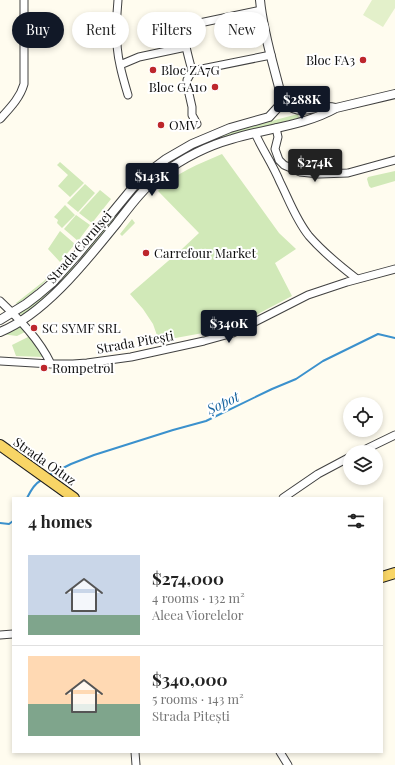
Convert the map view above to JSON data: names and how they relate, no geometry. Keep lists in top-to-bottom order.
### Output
{
  "streets": {
    "main road": ["Strada Oituz"],
    "street": ["Strada Cornișei", "Strada Pitești"]
  },
  "water": ["Șopot"],
  "places": [
    "Bloc FA3",
    "Bloc ZA7G",
    "Bloc GA10",
    "OMV",
    "Carrefour Market",
    "SC SYMF SRL",
    "Rompetrol"
  ],
  "page": {
    "chip": [
      "Buy",
      "Rent",
      "Filters",
      "New"
    ],
    "price": [
      "$288K",
      "$274K",
      "$143K",
      "$340K"
    ],
    "heading": "4 homes",
    "list": [
      {
        "name": "$274,000",
        "note": "4 rooms · 132 m² · Aleea Viorelelor"
      },
      {
        "name": "$340,000",
        "note": "5 rooms · 143 m² · Strada Pitești"
      }
    ]
  }
}
